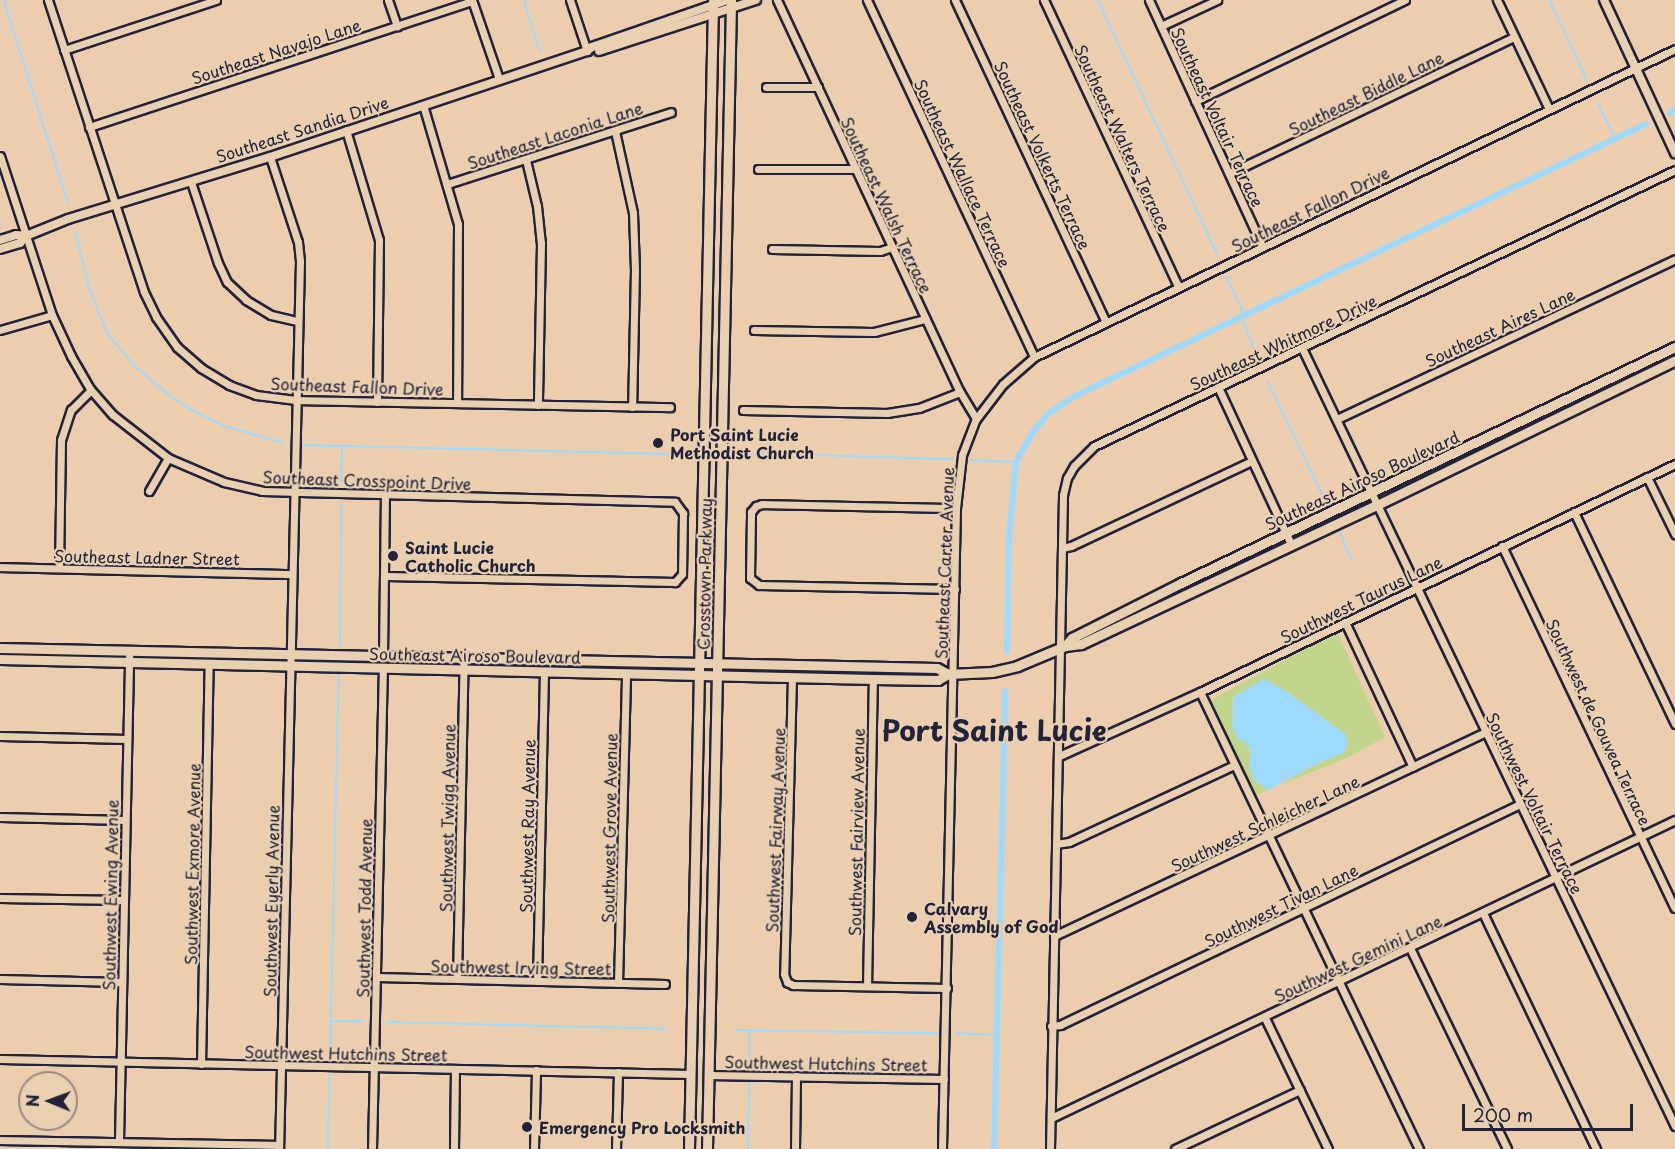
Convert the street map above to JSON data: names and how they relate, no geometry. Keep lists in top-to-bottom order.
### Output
{
  "streets": {
    "main road": ["Southeast Airoso Boulevard", "Crosstown Parkway"],
    "street": [
      "Southeast Navajo Lane",
      "Southeast Biddle Lane",
      "Southeast Voltair Terrace",
      "Southeast Sandia Drive",
      "Southeast Laconia Lane",
      "Southeast Walters Terrace",
      "Southeast Volkerts Terrace",
      "Southeast Wallace Terrace",
      "Southeast Walsh Terrace",
      "Southeast Fallon Drive",
      "Southeast Aires Lane",
      "Southeast Whitmore Drive",
      "Southeast Crosspoint Drive",
      "Southeast Ladner Street",
      "Southeast Carter Avenue",
      "Southwest Taurus Lane",
      "Southwest de Gouvea Terrace",
      "Southwest Voltair Terrace",
      "Southwest Twigg Avenue",
      "Southwest Schleicher Lane",
      "Southwest Ray Avenue",
      "Southwest Grove Avenue",
      "Southwest Fairway Avenue",
      "Southwest Fairview Avenue",
      "Southwest Exmore Avenue",
      "Southwest Ewing Avenue",
      "Southwest Eyerly Avenue",
      "Southwest Tivan Lane",
      "Southwest Todd Avenue",
      "Southwest Gemini Lane",
      "Southwest Irving Street",
      "Southwest Hutchins Street"
    ]
  },
  "crossings": [
    ["Southeast Navajo Lane", "Southeast Fallon Drive"],
    ["Southeast Biddle Lane", "Southeast Voltair Terrace"],
    ["Southeast Voltair Terrace", "Southeast Fallon Drive"],
    ["Southeast Sandia Drive", "Southeast Fallon Drive"],
    ["Southeast Sandia Drive", "Southeast Crosspoint Drive"],
    ["Southeast Sandia Drive", "Crosstown Parkway"],
    ["Southeast Sandia Drive", "Southwest Eyerly Avenue"],
    ["Southeast Walters Terrace", "Southeast Fallon Drive"],
    ["Southeast Volkerts Terrace", "Southeast Fallon Drive"],
    ["Southeast Wallace Terrace", "Southeast Fallon Drive"],
    ["Southeast Walsh Terrace", "Southeast Fallon Drive"],
    ["Southeast Walsh Terrace", "Southeast Carter Avenue"],
    ["Southeast Fallon Drive", "Southeast Carter Avenue"],
    ["Southeast Fallon Drive", "Southwest Eyerly Avenue"],
    ["Southeast Whitmore Drive", "Southeast Airoso Boulevard"],
    ["Southeast Whitmore Drive", "Southwest Taurus Lane"],
    ["Southeast Whitmore Drive", "Southwest Schleicher Lane"],
    ["Southeast Whitmore Drive", "Southwest Tivan Lane"],
    ["Southeast Whitmore Drive", "Southwest Gemini Lane"],
    ["Southeast Crosspoint Drive", "Southwest Eyerly Avenue"],
    ["Southeast Airoso Boulevard", "Southeast Carter Avenue"],
    ["Southeast Airoso Boulevard", "Crosstown Parkway"],
    ["Southeast Airoso Boulevard", "Southwest Voltair Terrace"],
    ["Southeast Airoso Boulevard", "Southwest Twigg Avenue"],
    ["Southeast Airoso Boulevard", "Southwest Ray Avenue"],
    ["Southeast Airoso Boulevard", "Southwest Grove Avenue"],
    ["Southeast Airoso Boulevard", "Southwest Fairway Avenue"],
    ["Southeast Airoso Boulevard", "Southwest Fairview Avenue"],
    ["Southeast Airoso Boulevard", "Southwest Exmore Avenue"],
    ["Southeast Airoso Boulevard", "Southwest Ewing Avenue"],
    ["Southeast Airoso Boulevard", "Southwest Eyerly Avenue"],
    ["Southeast Airoso Boulevard", "Southwest Todd Avenue"],
    ["Southeast Ladner Street", "Southwest Eyerly Avenue"],
    ["Southeast Carter Avenue", "Southwest Hutchins Street"],
    ["Crosstown Parkway", "Southwest Hutchins Street"],
    ["Southwest Taurus Lane", "Southwest de Gouvea Terrace"],
    ["Southwest Taurus Lane", "Southwest Voltair Terrace"],
    ["Southwest de Gouvea Terrace", "Southwest Gemini Lane"],
    ["Southwest Voltair Terrace", "Southwest Schleicher Lane"],
    ["Southwest Voltair Terrace", "Southwest Tivan Lane"],
    ["Southwest Voltair Terrace", "Southwest Gemini Lane"],
    ["Southwest Twigg Avenue", "Southwest Irving Street"],
    ["Southwest Ray Avenue", "Southwest Irving Street"],
    ["Southwest Grove Avenue", "Southwest Irving Street"],
    ["Southwest Fairway Avenue", "Southwest Fairview Avenue"],
    ["Southwest Exmore Avenue", "Southwest Hutchins Street"],
    ["Southwest Ewing Avenue", "Southwest Hutchins Street"],
    ["Southwest Eyerly Avenue", "Southwest Hutchins Street"],
    ["Southwest Todd Avenue", "Southwest Irving Street"],
    ["Southwest Todd Avenue", "Southwest Hutchins Street"]
  ],
  "districts": ["Port Saint Lucie"],
  "places": [
    "Port Saint Lucie Methodist Church",
    "Saint Lucie Catholic Church",
    "Calvary Assembly of God",
    "Emergency Pro Locksmith"
  ],
  "scale_bar": "200 m",
  "north": "left"
}
